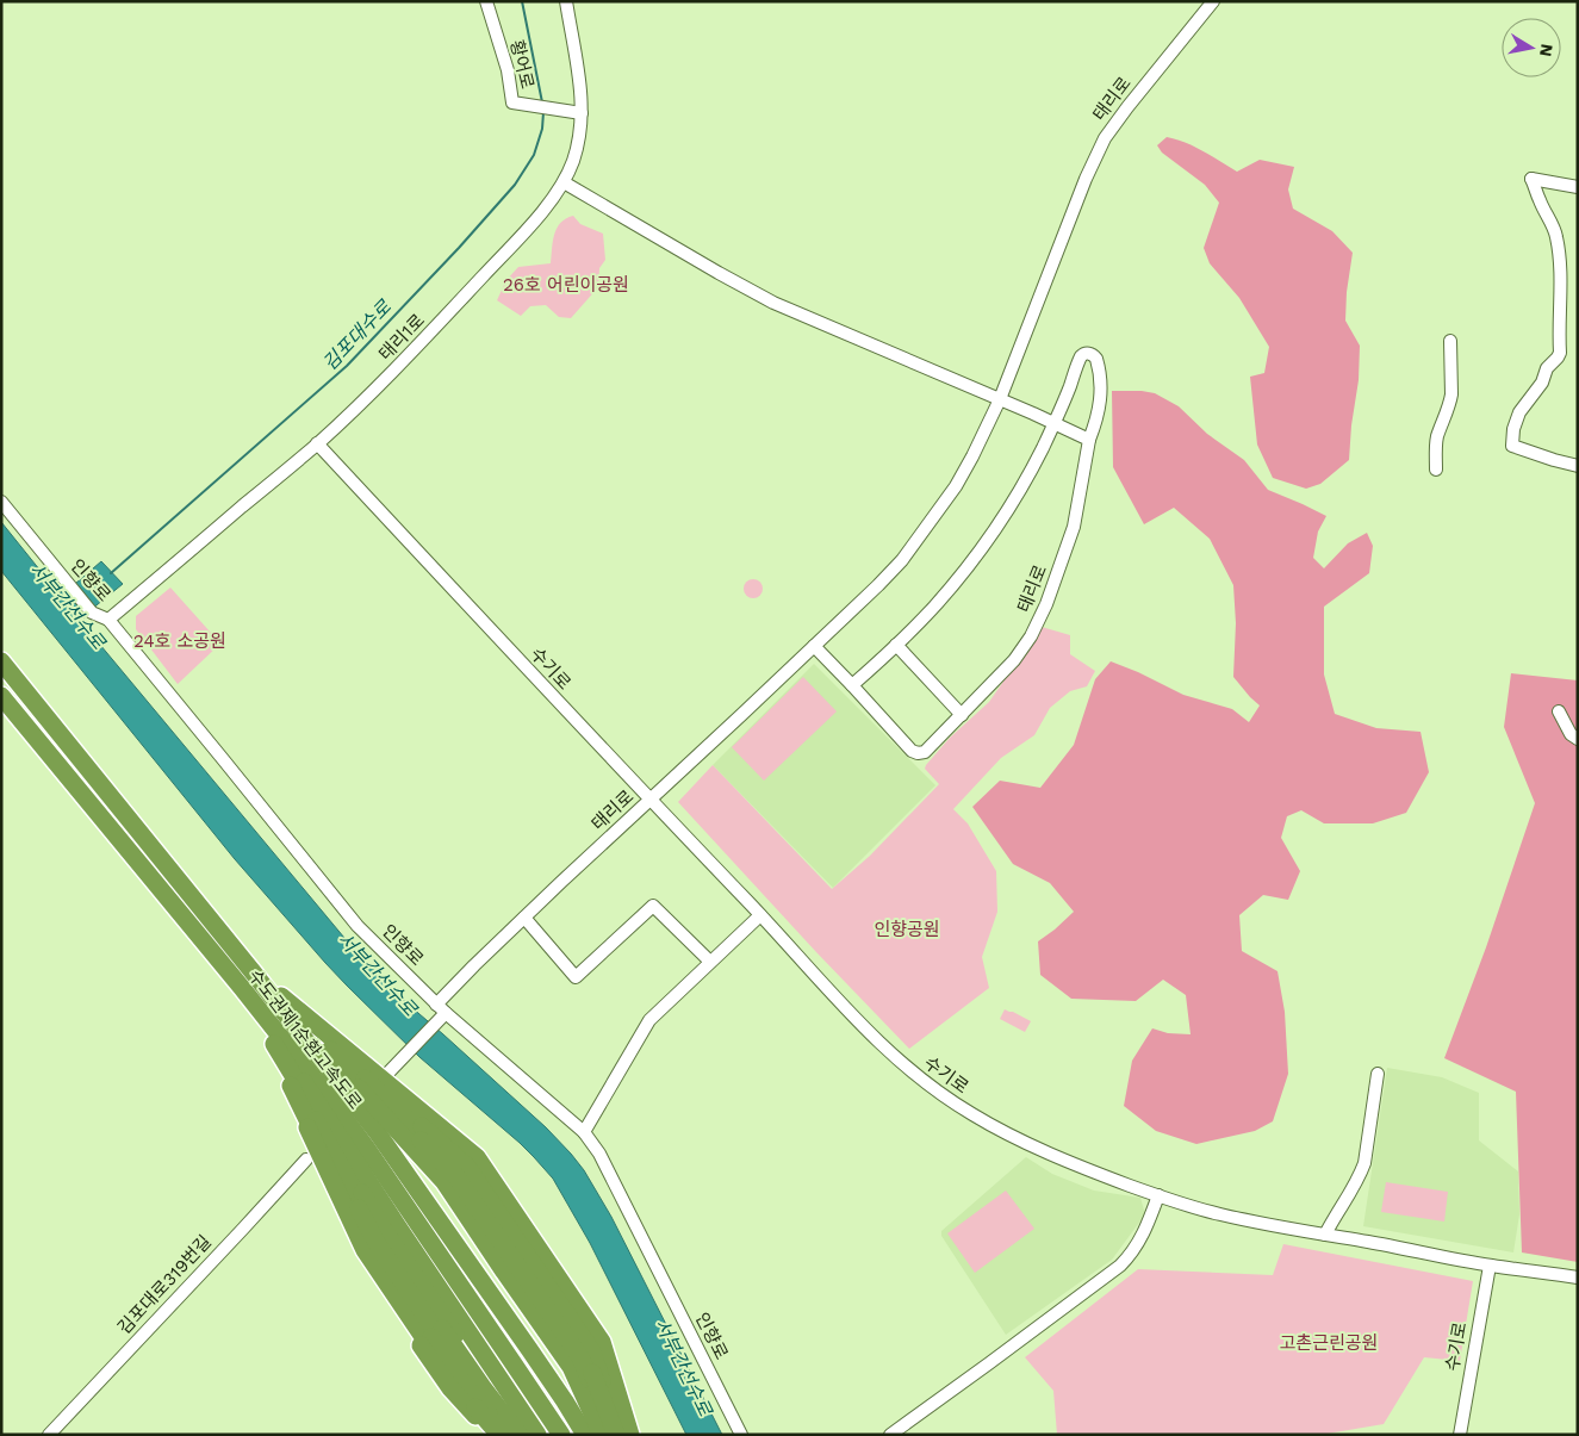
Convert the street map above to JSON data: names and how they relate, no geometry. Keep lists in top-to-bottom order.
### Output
{
  "streets": {
    "highway": ["수도권제1순환고속도로"],
    "street": [
      "황어로",
      "태리로",
      "태리1로",
      "인향로",
      "수기로",
      "김포대로319번길"
    ]
  },
  "crossings": [
    ["황어로", "태리1로"],
    ["태리로", "인향로"],
    ["태리로", "수기로"],
    ["태리1로", "인향로"],
    ["태리1로", "수기로"]
  ],
  "water": ["김포대수로", "서부간선수로"],
  "parks": [
    "26호 어린이공원",
    "24호 소공원",
    "인향공원",
    "고촌근린공원"
  ],
  "north": "right"
}
